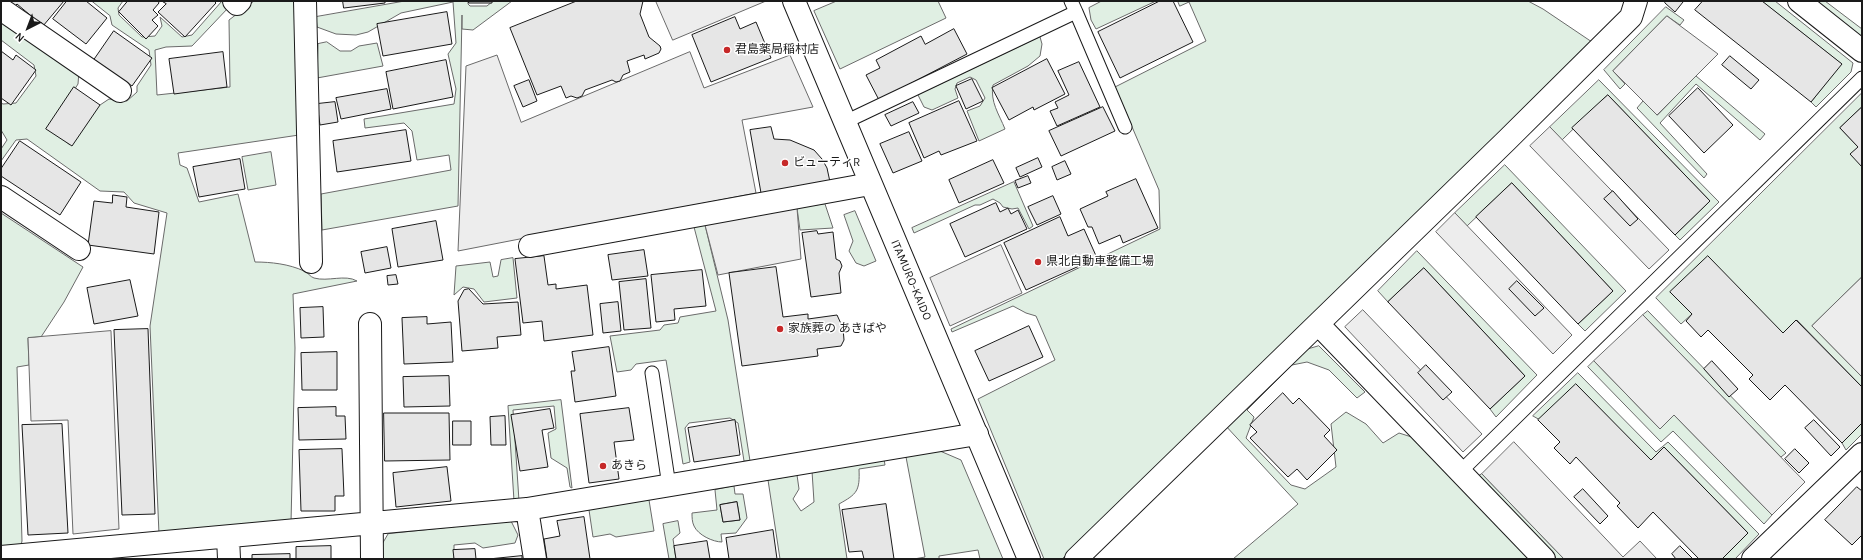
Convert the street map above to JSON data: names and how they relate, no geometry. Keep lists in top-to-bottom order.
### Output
{
  "streets": {
    "street": ["ITAMURO-KAIDO"]
  },
  "places": [
    "君島薬局稲村店",
    "ビューティR",
    "県北自動車整備工場",
    "家族葬の あきばや",
    "あきら"
  ],
  "north": "bottom left"
}
